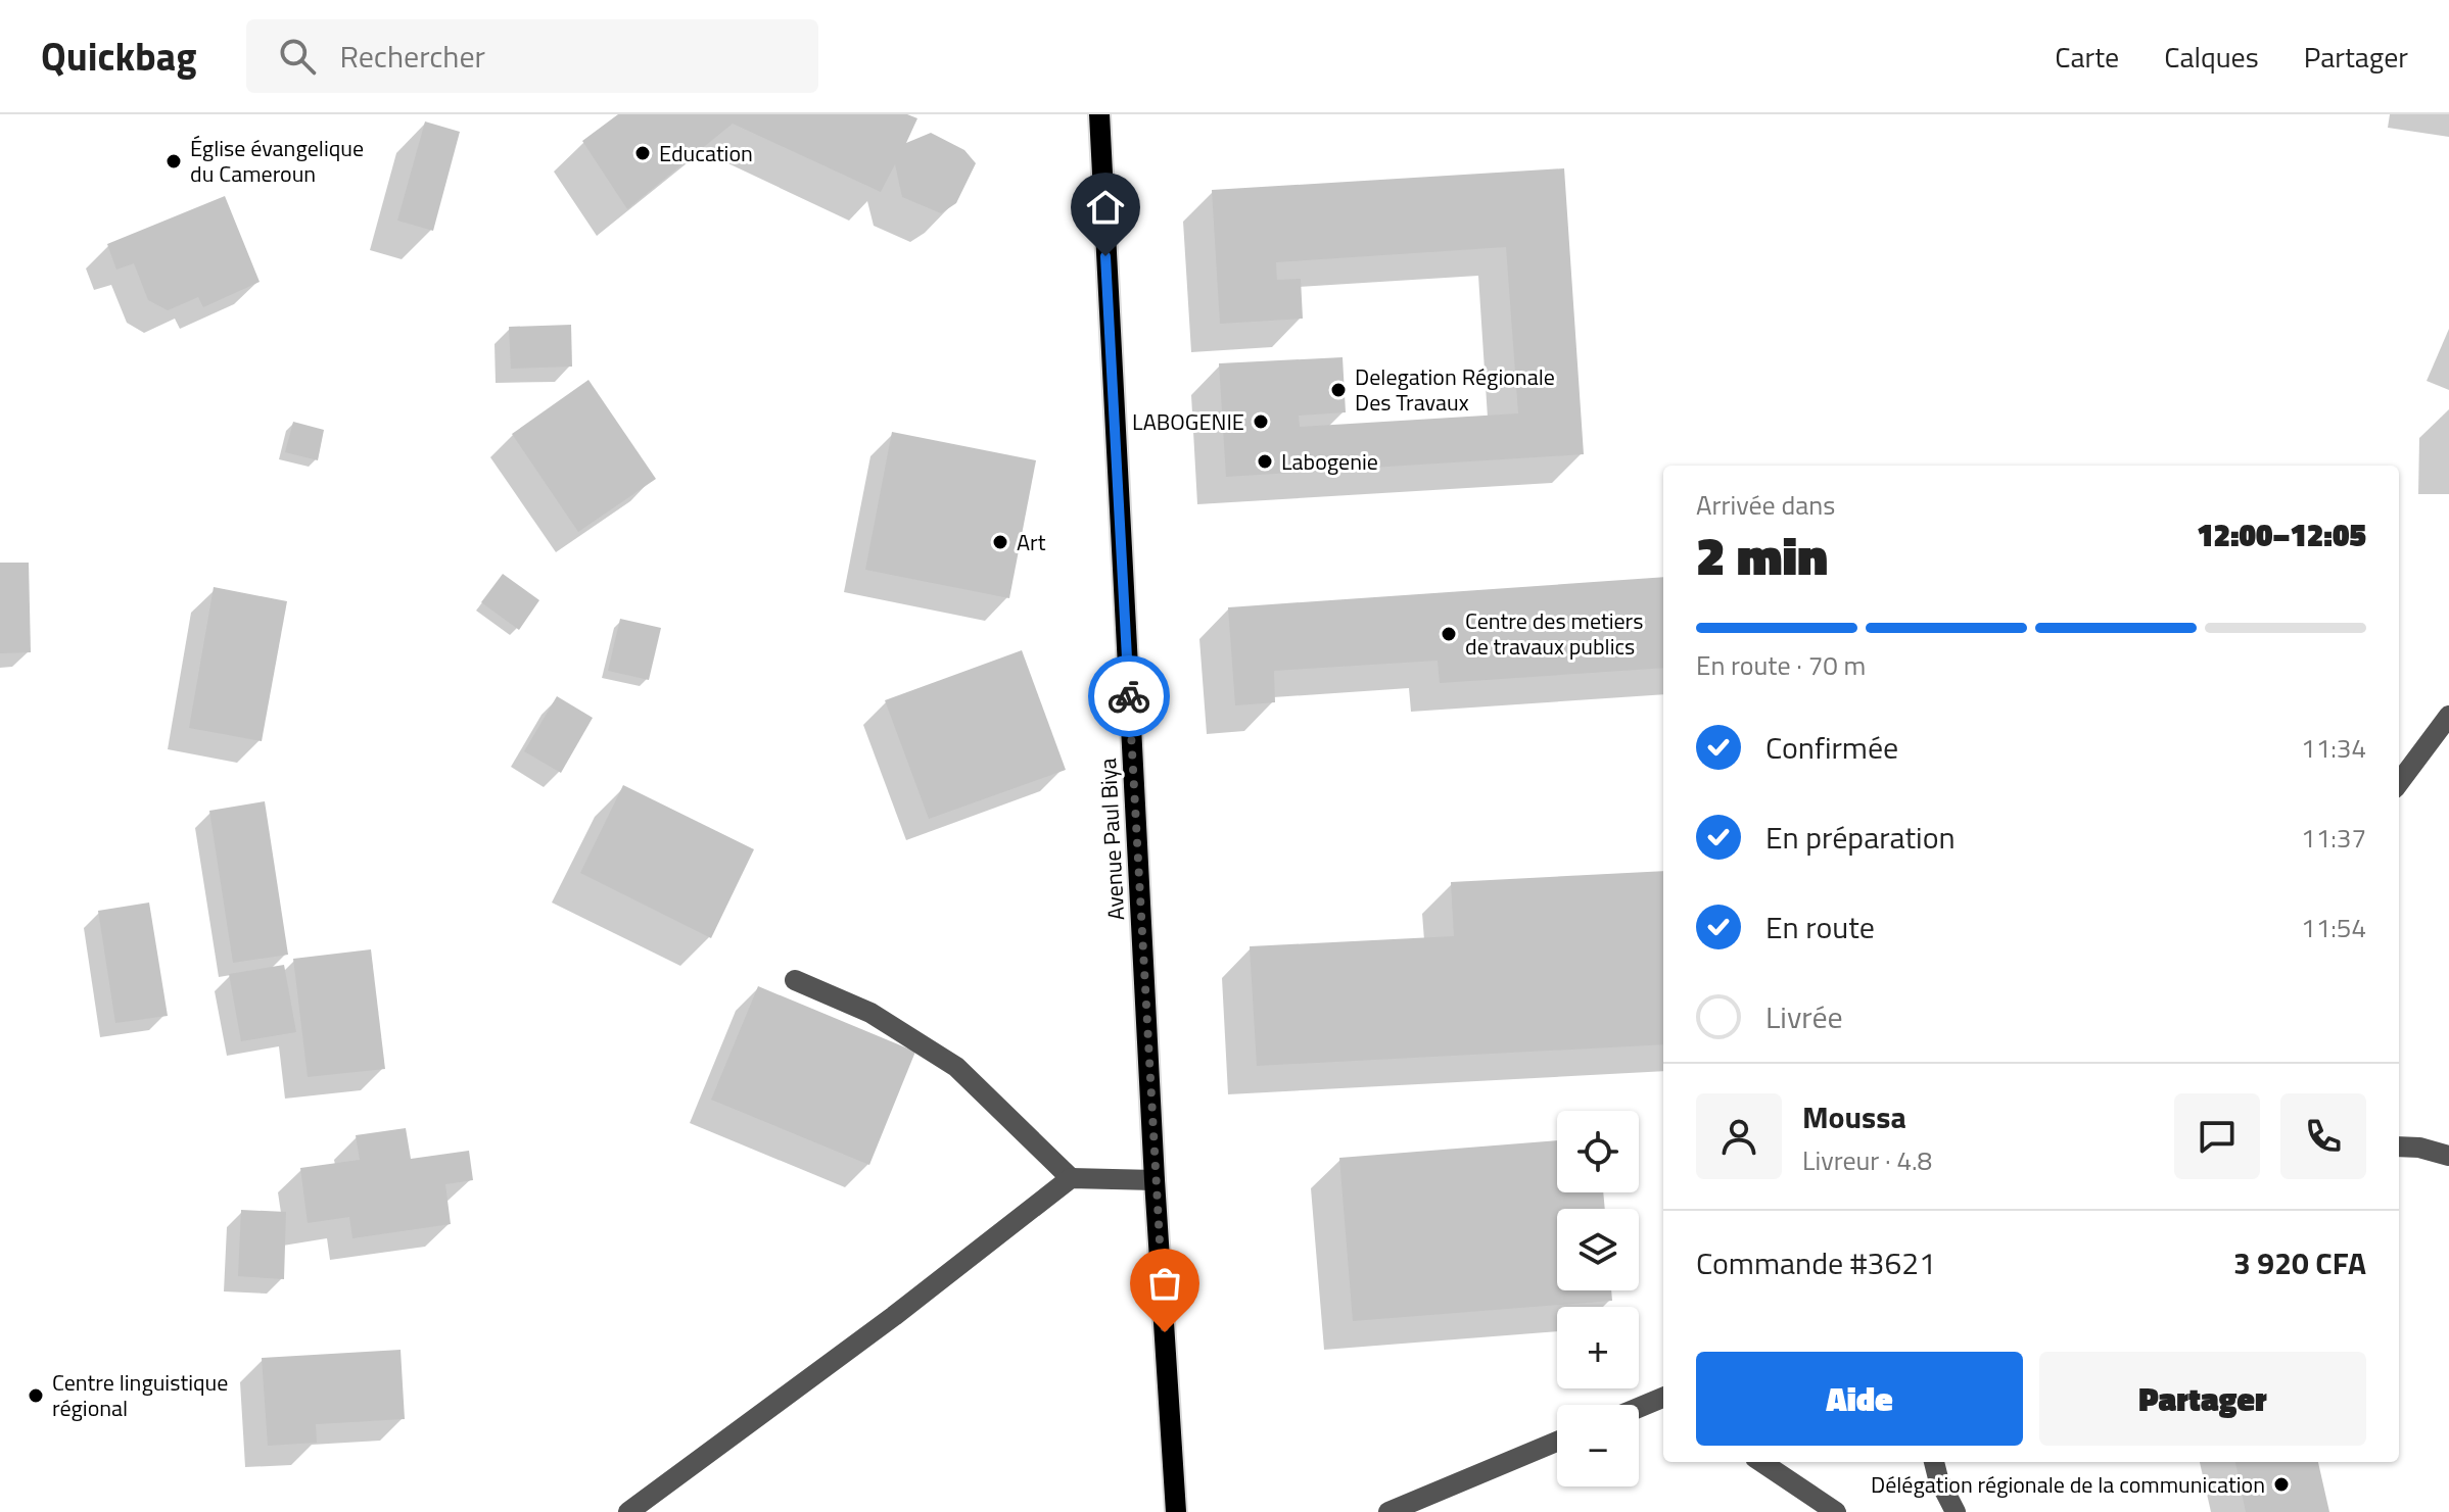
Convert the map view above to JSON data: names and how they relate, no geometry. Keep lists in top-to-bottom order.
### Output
{
  "streets": {
    "main road": ["Avenue Paul Biya"]
  },
  "places": [
    "Education",
    "Église évangelique du Cameroun",
    "Delegation Régionale Des Travaux",
    "LABOGENIE",
    "Labogenie",
    "Art",
    "Centre des metiers de travaux publics",
    "Centre linguistique régional",
    "Délégation régionale de la communication"
  ],
  "page": {
    "header": "Quickbag",
    "search": "Rechercher",
    "nav": ["Carte", "Calques", "Partager"],
    "heading": ["2 min", "Arrivée dans", "12:00–12:05"],
    "panel": [
      "Moussa",
      "Livreur · 4.8",
      "Commande #3621",
      "3 920 CFA"
    ],
    "bar": "En route · 70 m",
    "list": [
      ["Confirmée", "11:34"],
      ["En préparation", "11:37"],
      ["En route", "11:54"],
      "Livrée"
    ],
    "map_buttons": ["+", "−"],
    "buttons": ["Aide", "Partager"]
  }
}
